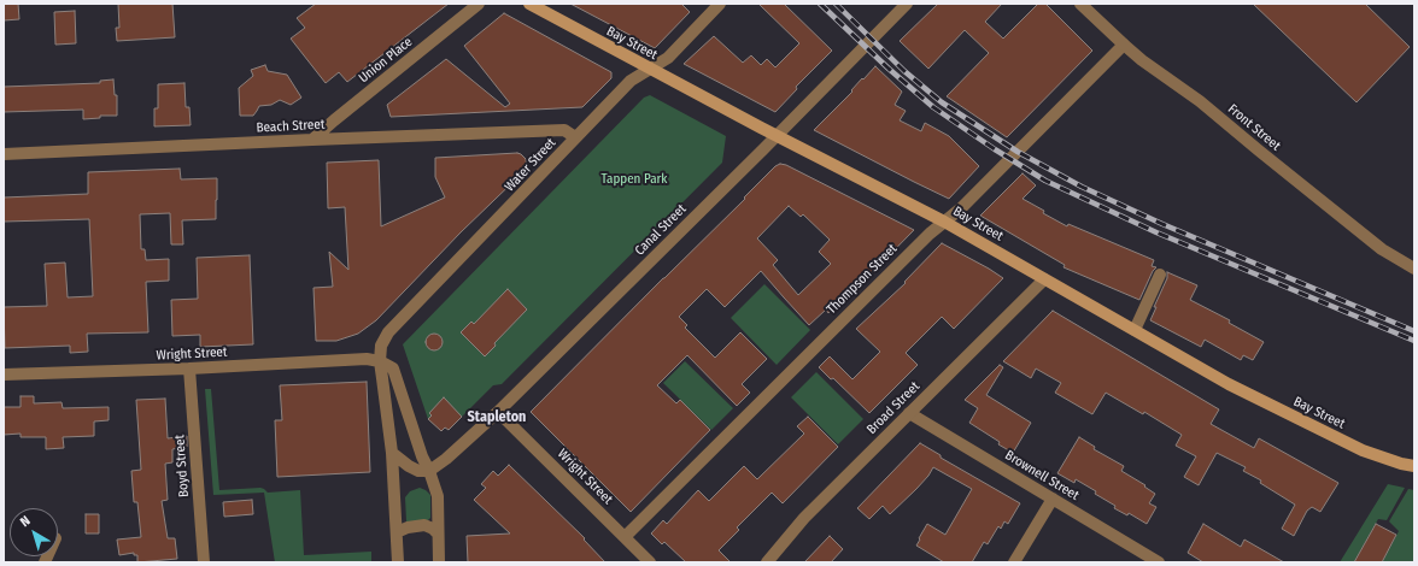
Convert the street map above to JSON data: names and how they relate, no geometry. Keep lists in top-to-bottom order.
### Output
{
  "streets": {
    "main road": ["Bay Street"],
    "street": [
      "Union Place",
      "Beach Street",
      "Front Street",
      "Water Street",
      "Canal Street",
      "Thompson Street",
      "Wright Street",
      "Broad Street",
      "Boyd Street",
      "Brownell Street"
    ]
  },
  "crossings": [
    ["Bay Street", "Water Street"],
    ["Bay Street", "Canal Street"],
    ["Bay Street", "Thompson Street"],
    ["Bay Street", "Broad Street"],
    ["Union Place", "Beach Street"],
    ["Beach Street", "Water Street"],
    ["Front Street", "Thompson Street"],
    ["Water Street", "Wright Street"],
    ["Canal Street", "Wright Street"],
    ["Thompson Street", "Wright Street"],
    ["Wright Street", "Boyd Street"],
    ["Broad Street", "Brownell Street"]
  ],
  "districts": ["Stapleton"],
  "parks": ["Tappen Park"],
  "north": "top left"
}
